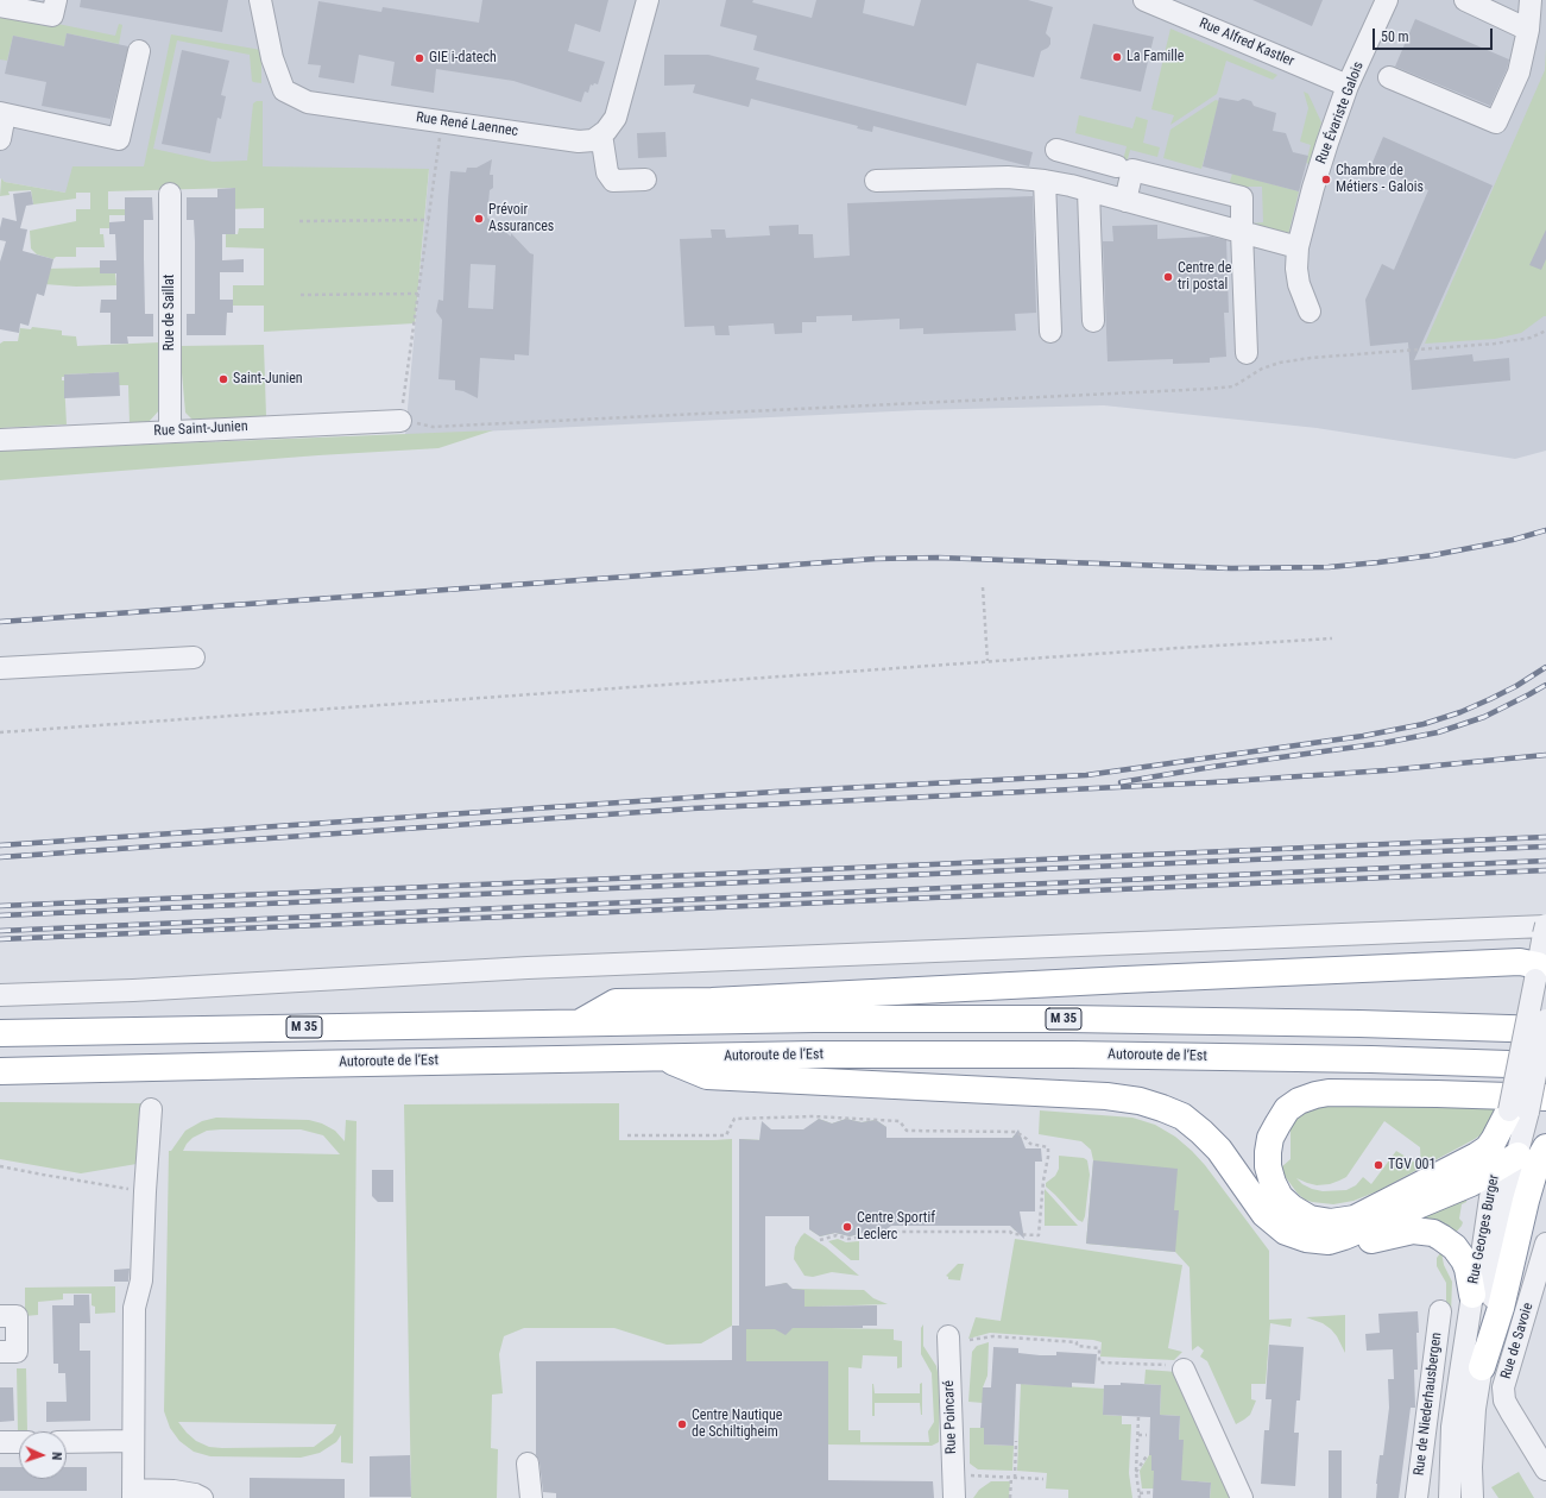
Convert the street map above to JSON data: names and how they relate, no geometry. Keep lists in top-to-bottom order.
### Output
{
  "streets": {
    "highway": ["M 35", "Autoroute de l’Est"],
    "street": [
      "Rue Alfred Kastler",
      "Rue Évariste Galois",
      "Rue René Laennec",
      "Rue de Saillat",
      "Rue Saint-Junien",
      "Rue Georges Burger",
      "Rue de Savoie",
      "Rue de Niederhausbergen",
      "Rue Poincaré"
    ]
  },
  "crossings": [
    ["Rue Alfred Kastler", "Rue Évariste Galois"],
    ["Rue de Saillat", "Rue Saint-Junien"]
  ],
  "places": [
    "La Famille",
    "GIE i-datech",
    "Chambre de Métiers - Galois",
    "Prévoir Assurances",
    "Centre de tri postal",
    "Saint-Junien",
    "TGV 001",
    "Centre Sportif Leclerc",
    "Centre Nautique de Schiltigheim"
  ],
  "scale_bar": "50 m",
  "north": "right"
}
